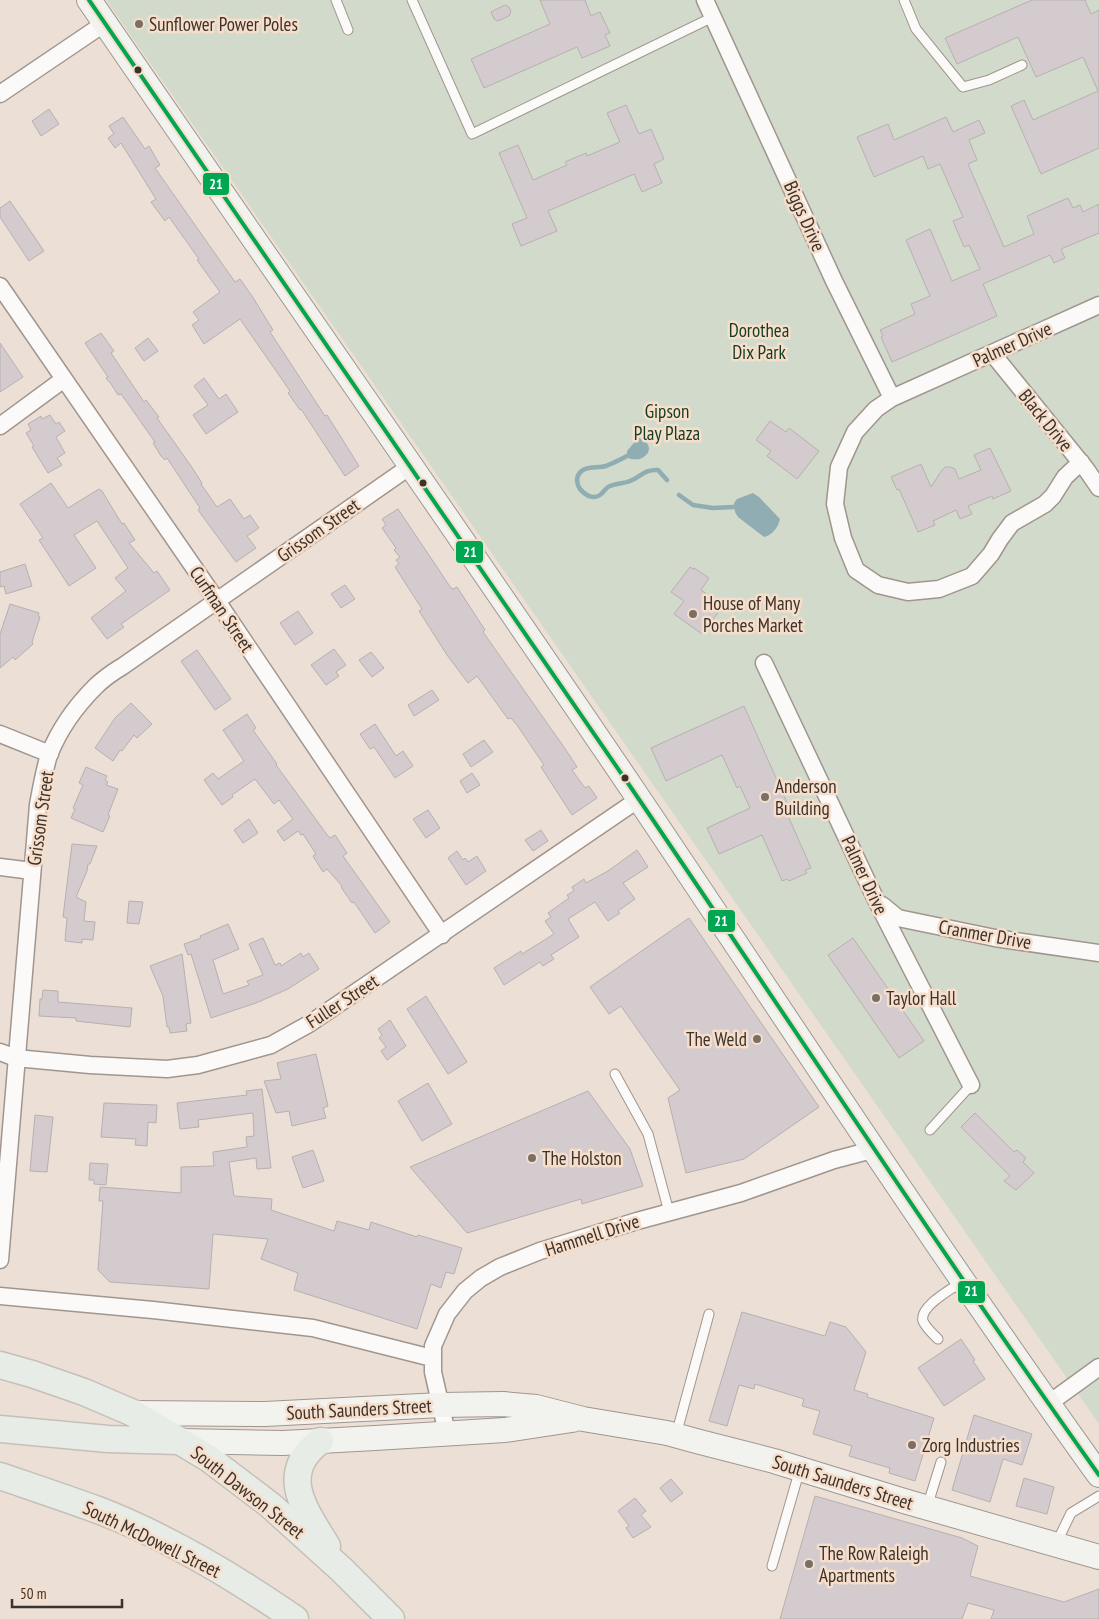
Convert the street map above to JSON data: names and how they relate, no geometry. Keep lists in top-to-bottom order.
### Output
{
  "streets": {
    "main road": ["South Saunders Street", "South Dawson Street", "South McDowell Street"],
    "street": [
      "Biggs Drive",
      "Palmer Drive",
      "Black Drive",
      "Grissom Street",
      "Curfman Street",
      "Cranmer Drive",
      "Fuller Street",
      "Hammell Drive"
    ]
  },
  "crossings": [
    ["Biggs Drive", "Palmer Drive"],
    ["Palmer Drive", "Black Drive"],
    ["Palmer Drive", "Cranmer Drive"],
    ["Grissom Street", "Curfman Street"],
    ["Grissom Street", "Fuller Street"],
    ["Curfman Street", "Fuller Street"],
    ["Hammell Drive", "South Saunders Street"],
    ["South Saunders Street", "South Dawson Street"]
  ],
  "parks": ["Dorothea Dix Park", "Gipson Play Plaza"],
  "places": [
    "Sunflower Power Poles",
    "House of Many Porches Market",
    "Anderson Building",
    "Taylor Hall",
    "The Weld",
    "The Holston",
    "Zorg Industries",
    "The Row Raleigh Apartments"
  ],
  "lines": ["transit line 21"],
  "scale_bar": "50 m"
}
